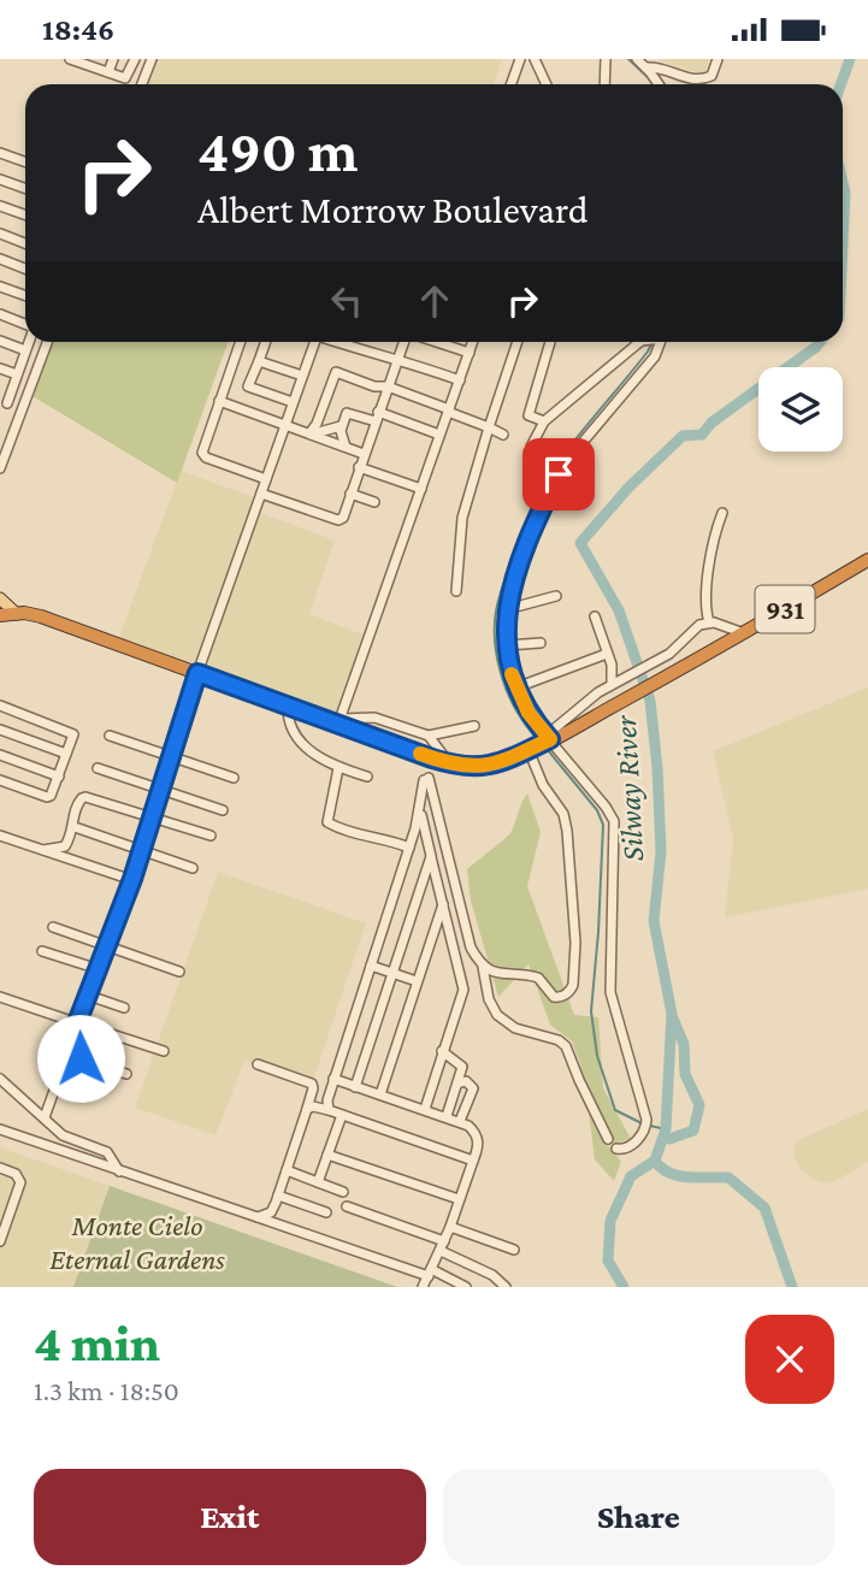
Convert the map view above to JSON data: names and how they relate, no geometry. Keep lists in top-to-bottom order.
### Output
{
  "streets": {
    "highway": ["931"]
  },
  "water": ["Silway River"],
  "parks": ["Monte Cielo Eternal Gardens"],
  "page": {
    "status": "18:46",
    "turn": ["490 m", "Albert Morrow Boulevard"],
    "heading": ["4 min", "1.3 km · 18:50"],
    "buttons": ["Exit", "Share"]
  }
}
